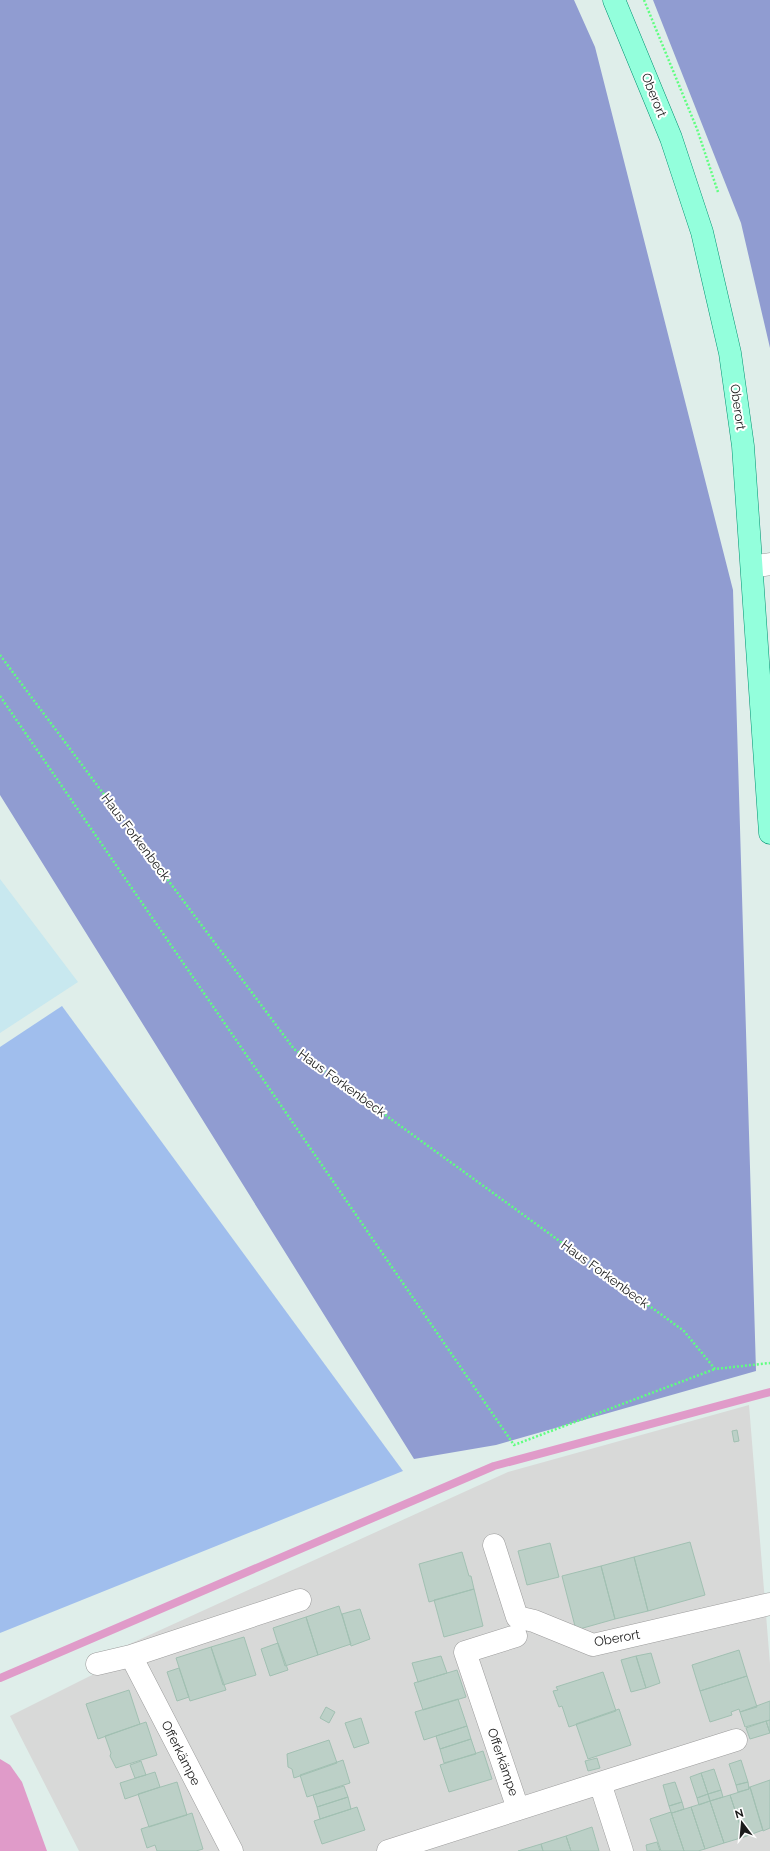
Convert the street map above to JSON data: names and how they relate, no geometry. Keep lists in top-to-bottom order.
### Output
{
  "streets": {
    "main road": ["Oberort"],
    "street": ["Offerkämpe"],
    "path": ["Haus Forkenbeck"]
  },
  "north": "top"
}
